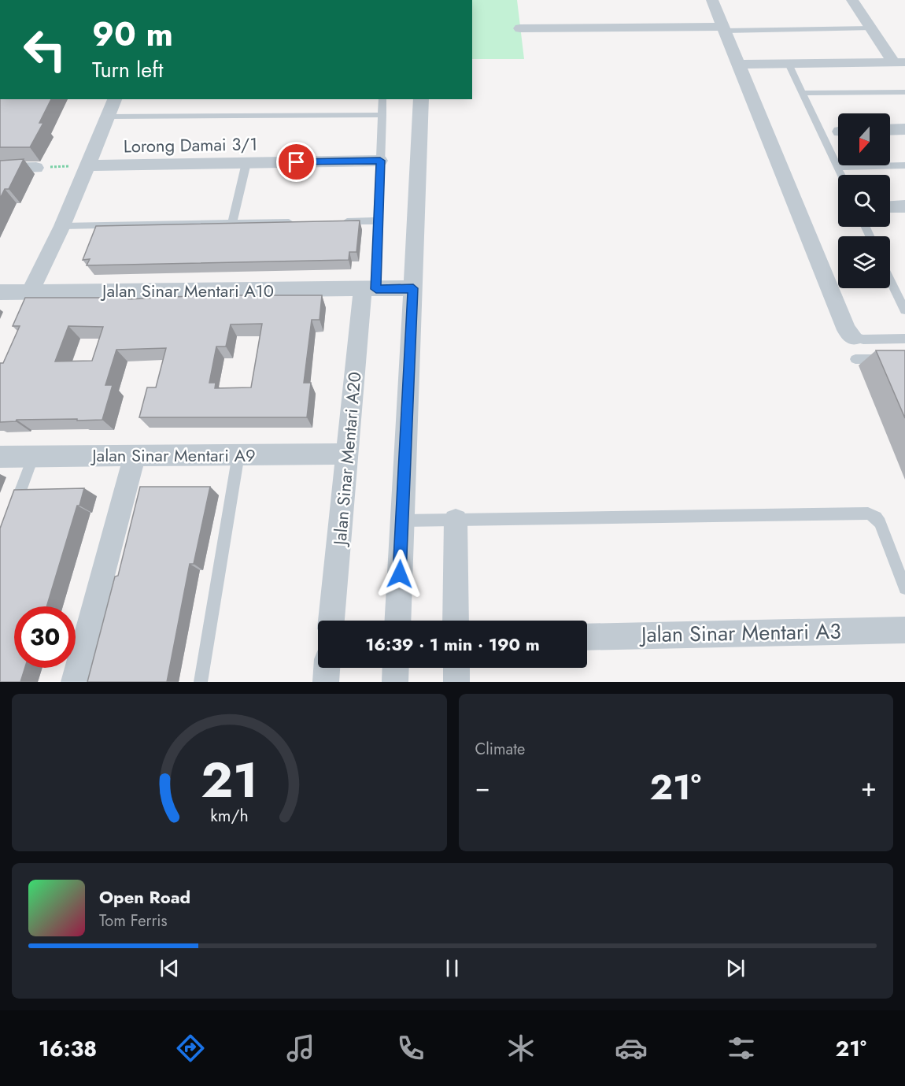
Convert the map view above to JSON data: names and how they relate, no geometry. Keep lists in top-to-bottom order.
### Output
{
  "streets": {
    "street": [
      "Lorong Damai 3/1",
      "Jalan Sinar Mentari A10",
      "Jalan Sinar Mentari A9",
      "Jalan Sinar Mentari A20",
      "Jalan Sinar Mentari A3"
    ]
  },
  "crossings": [
    ["Jalan Sinar Mentari A10", "Jalan Sinar Mentari A20"],
    ["Jalan Sinar Mentari A9", "Jalan Sinar Mentari A20"]
  ],
  "north": "bottom",
  "page": {
    "turn": ["90 m", "Turn left"],
    "limit": "30",
    "trip": "16:39 · 1 min · 190 m",
    "tile": "Climate",
    "heat": ["−", "21°", "+"],
    "song": ["Open Road", "Tom Ferris"],
    "tabs": ["16:38", "21°"],
    "gauge": ["21", "km/h"]
  }
}
